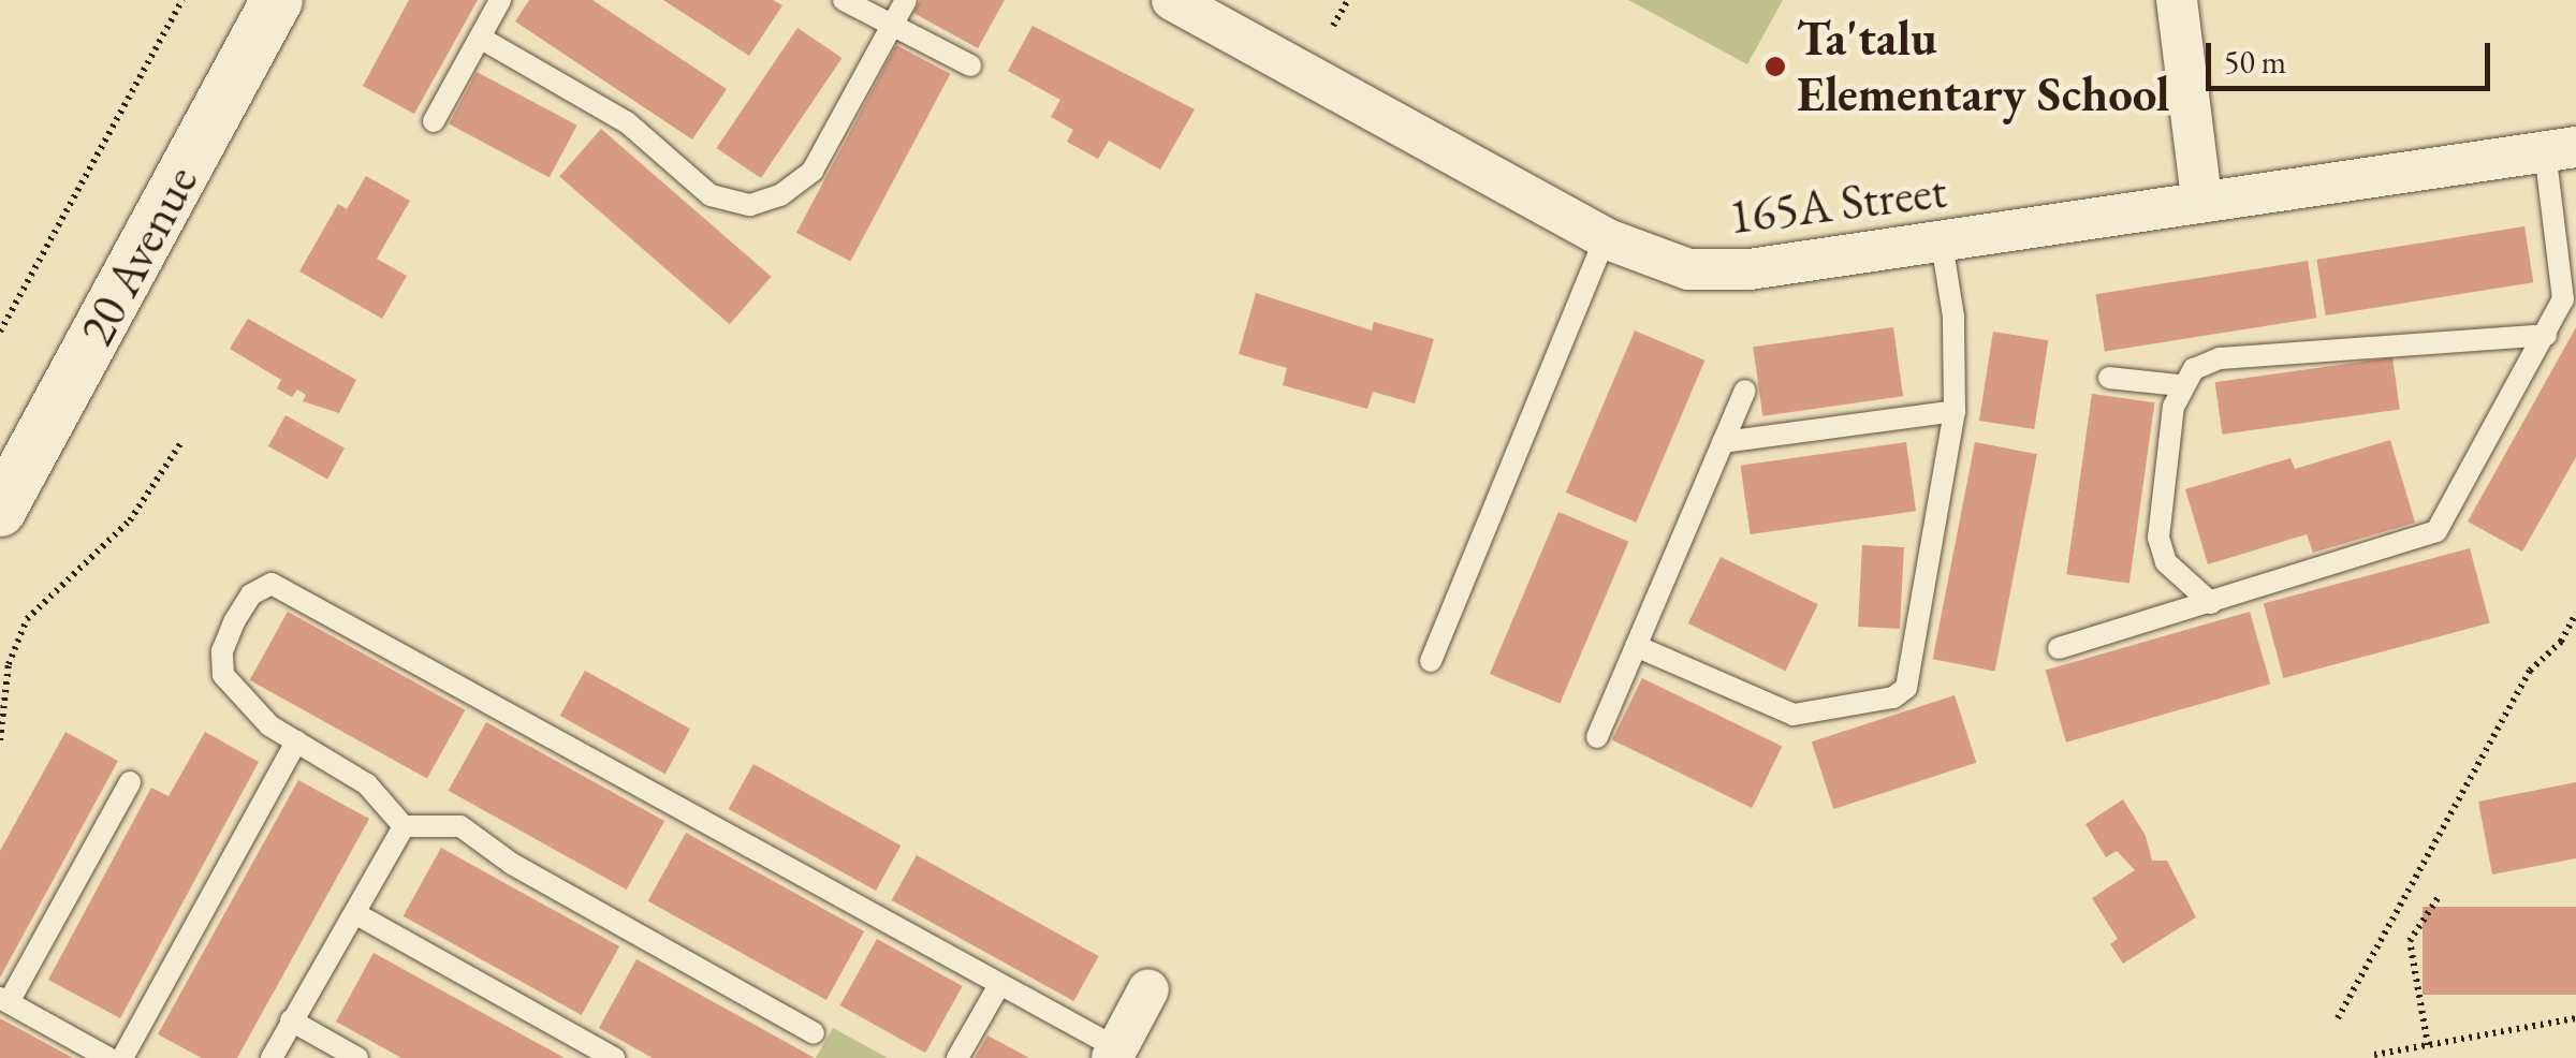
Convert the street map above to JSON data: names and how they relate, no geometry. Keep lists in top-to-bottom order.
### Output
{
  "streets": {
    "street": ["165A Street", "20 Avenue"]
  },
  "places": ["Ta'talu Elementary School"],
  "scale_bar": "50 m"
}
